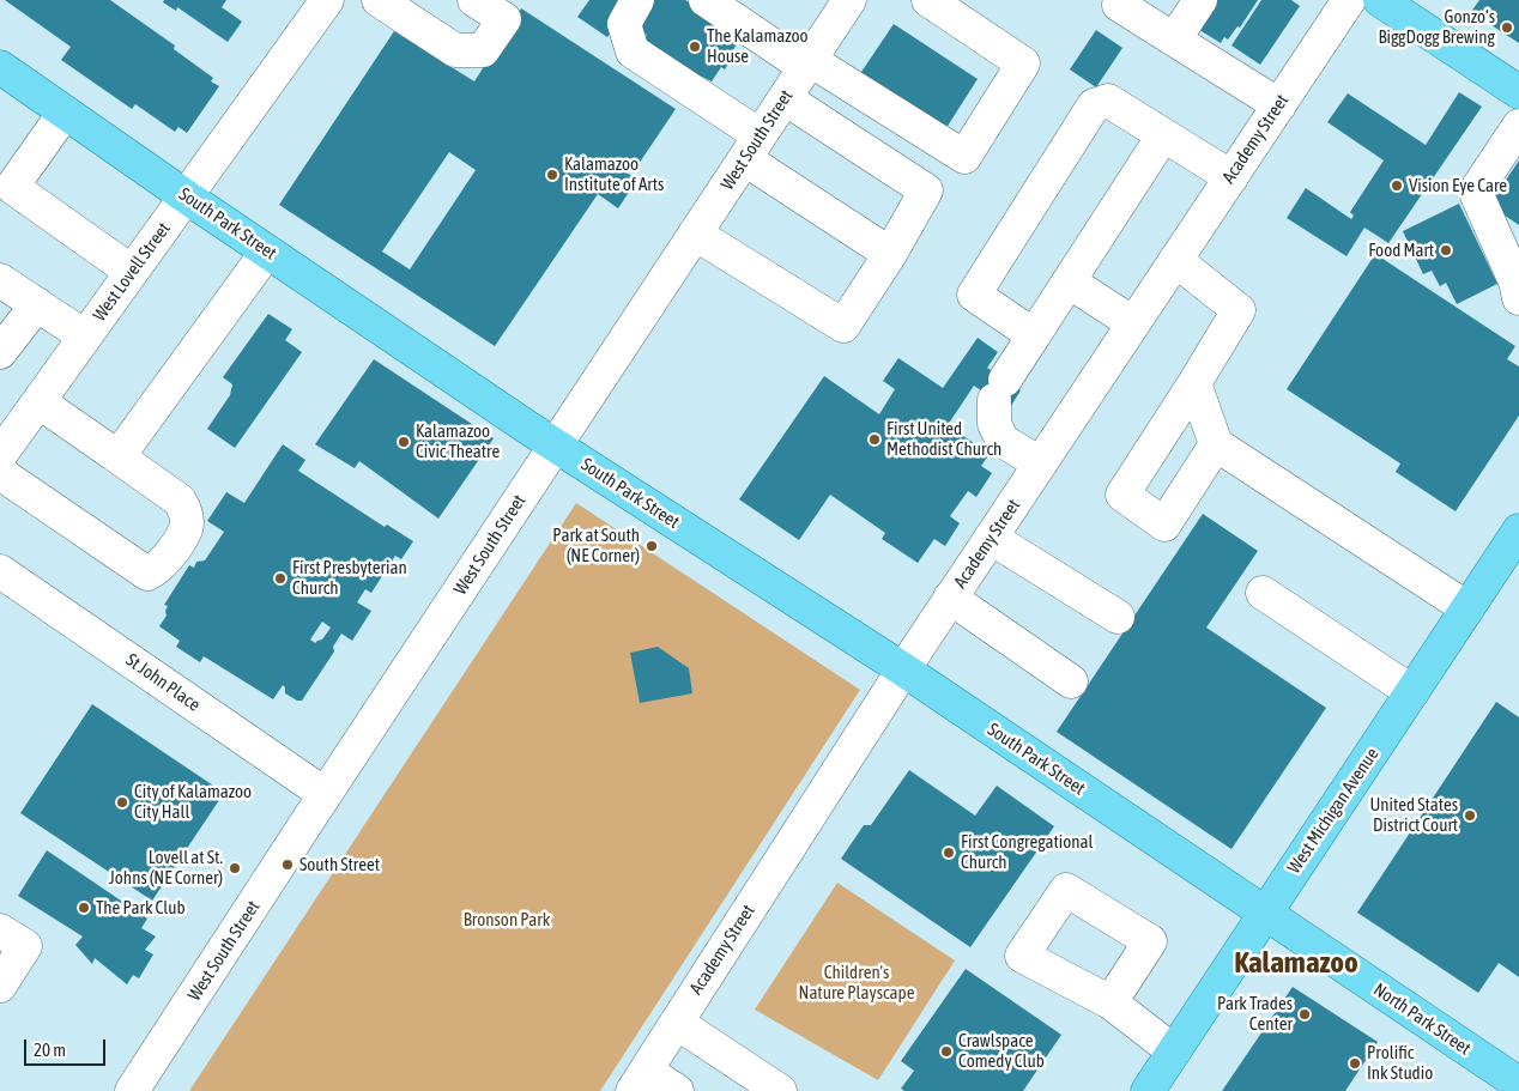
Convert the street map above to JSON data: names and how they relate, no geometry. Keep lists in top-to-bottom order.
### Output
{
  "streets": {
    "main road": ["South Park Street", "West Michigan Avenue", "North Park Street"],
    "street": [
      "Academy Street",
      "West South Street",
      "West Lovell Street",
      "St John Place"
    ]
  },
  "crossings": [
    ["Academy Street", "South Park Street"],
    ["West South Street", "South Park Street"],
    ["West South Street", "St John Place"],
    ["South Park Street", "West Lovell Street"],
    ["South Park Street", "West Michigan Avenue"],
    ["South Park Street", "North Park Street"],
    ["West Michigan Avenue", "North Park Street"]
  ],
  "districts": ["Kalamazoo"],
  "parks": ["Bronson Park", "Children's Nature Playscape"],
  "places": [
    "Gonzo’s BiggDogg Brewing",
    "The Kalamazoo House",
    "Kalamazoo Institute of Arts",
    "Vision Eye Care",
    "Food Mart",
    "First United Methodist Church",
    "Kalamazoo Civic Theatre",
    "Park at South (NE Corner)",
    "First Presbyterian Church",
    "City of Kalamazoo City Hall",
    "United States District Court",
    "First Congregational Church",
    "South Street",
    "Lovell at St. Johns (NE Corner)",
    "The Park Club",
    "Park Trades Center",
    "Crawlspace Comedy Club",
    "Prolific Ink Studio"
  ],
  "scale_bar": "20 m"
}
